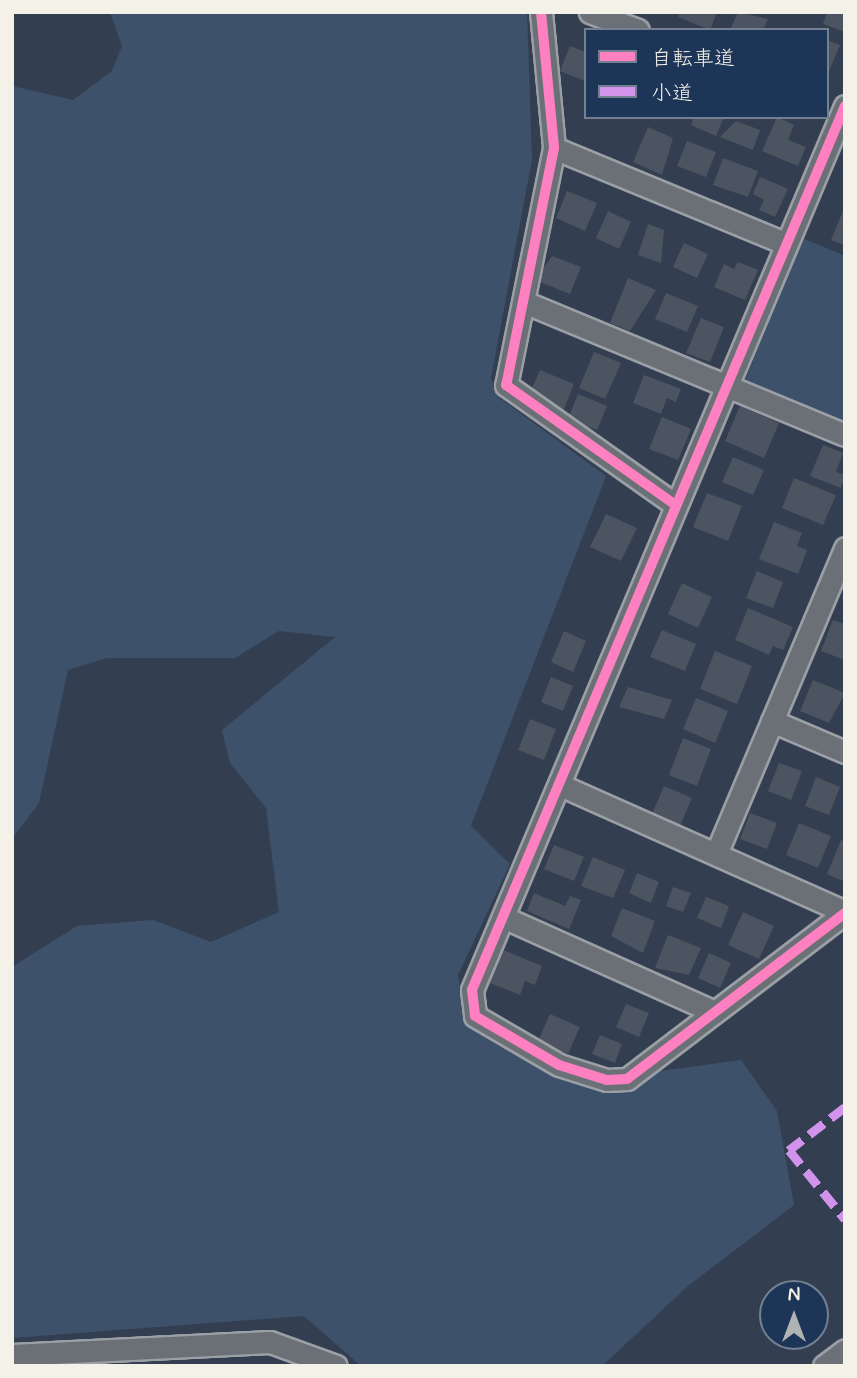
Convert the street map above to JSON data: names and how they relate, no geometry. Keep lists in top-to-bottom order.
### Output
{
  "legend": ["自転車道", "小道"],
  "north": "top"
}
